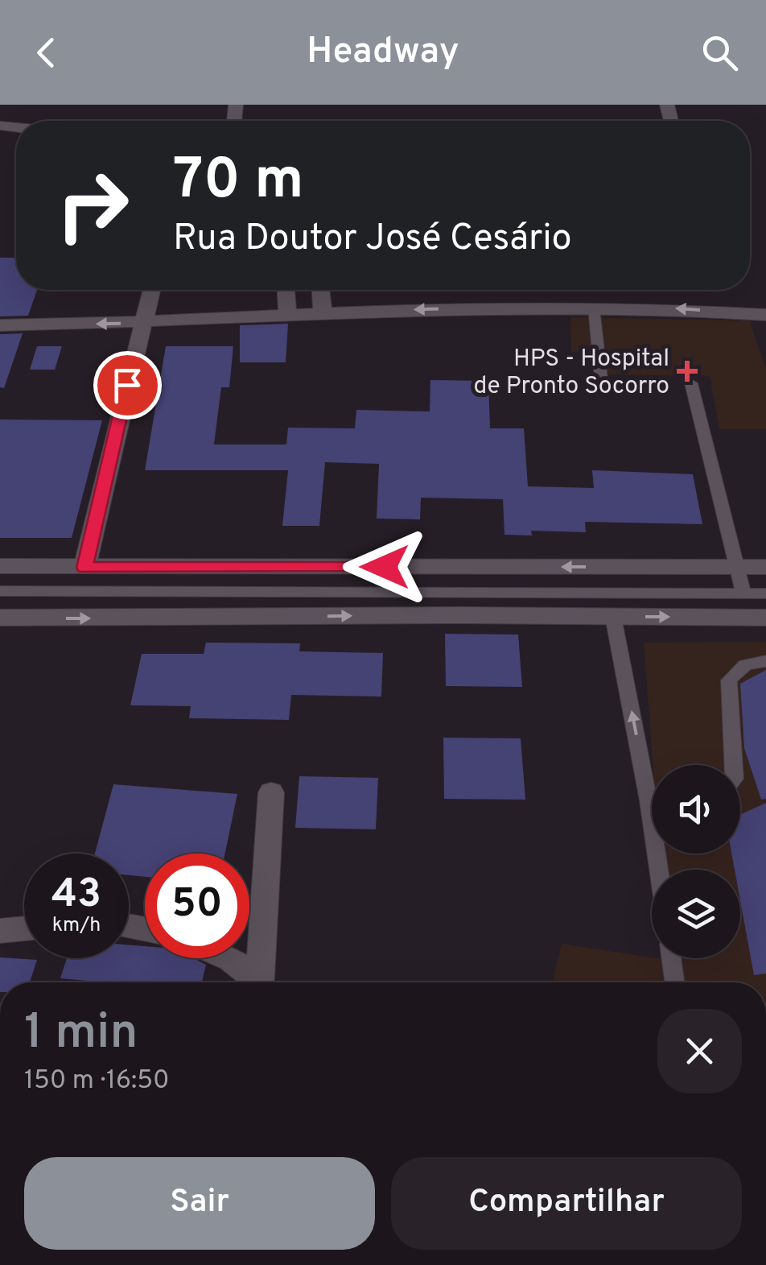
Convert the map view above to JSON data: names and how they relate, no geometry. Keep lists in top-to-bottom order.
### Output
{
  "places": {
    "health": ["HPS - Hospital de Pronto Socorro"]
  },
  "page": {
    "header": "Headway",
    "turn": ["70 m", "Rua Doutor José Cesário"],
    "speed": "43 km/h",
    "limit": "50",
    "heading": ["1 min", "150 m · 16:50"],
    "buttons": ["Sair", "Compartilhar"]
  }
}
